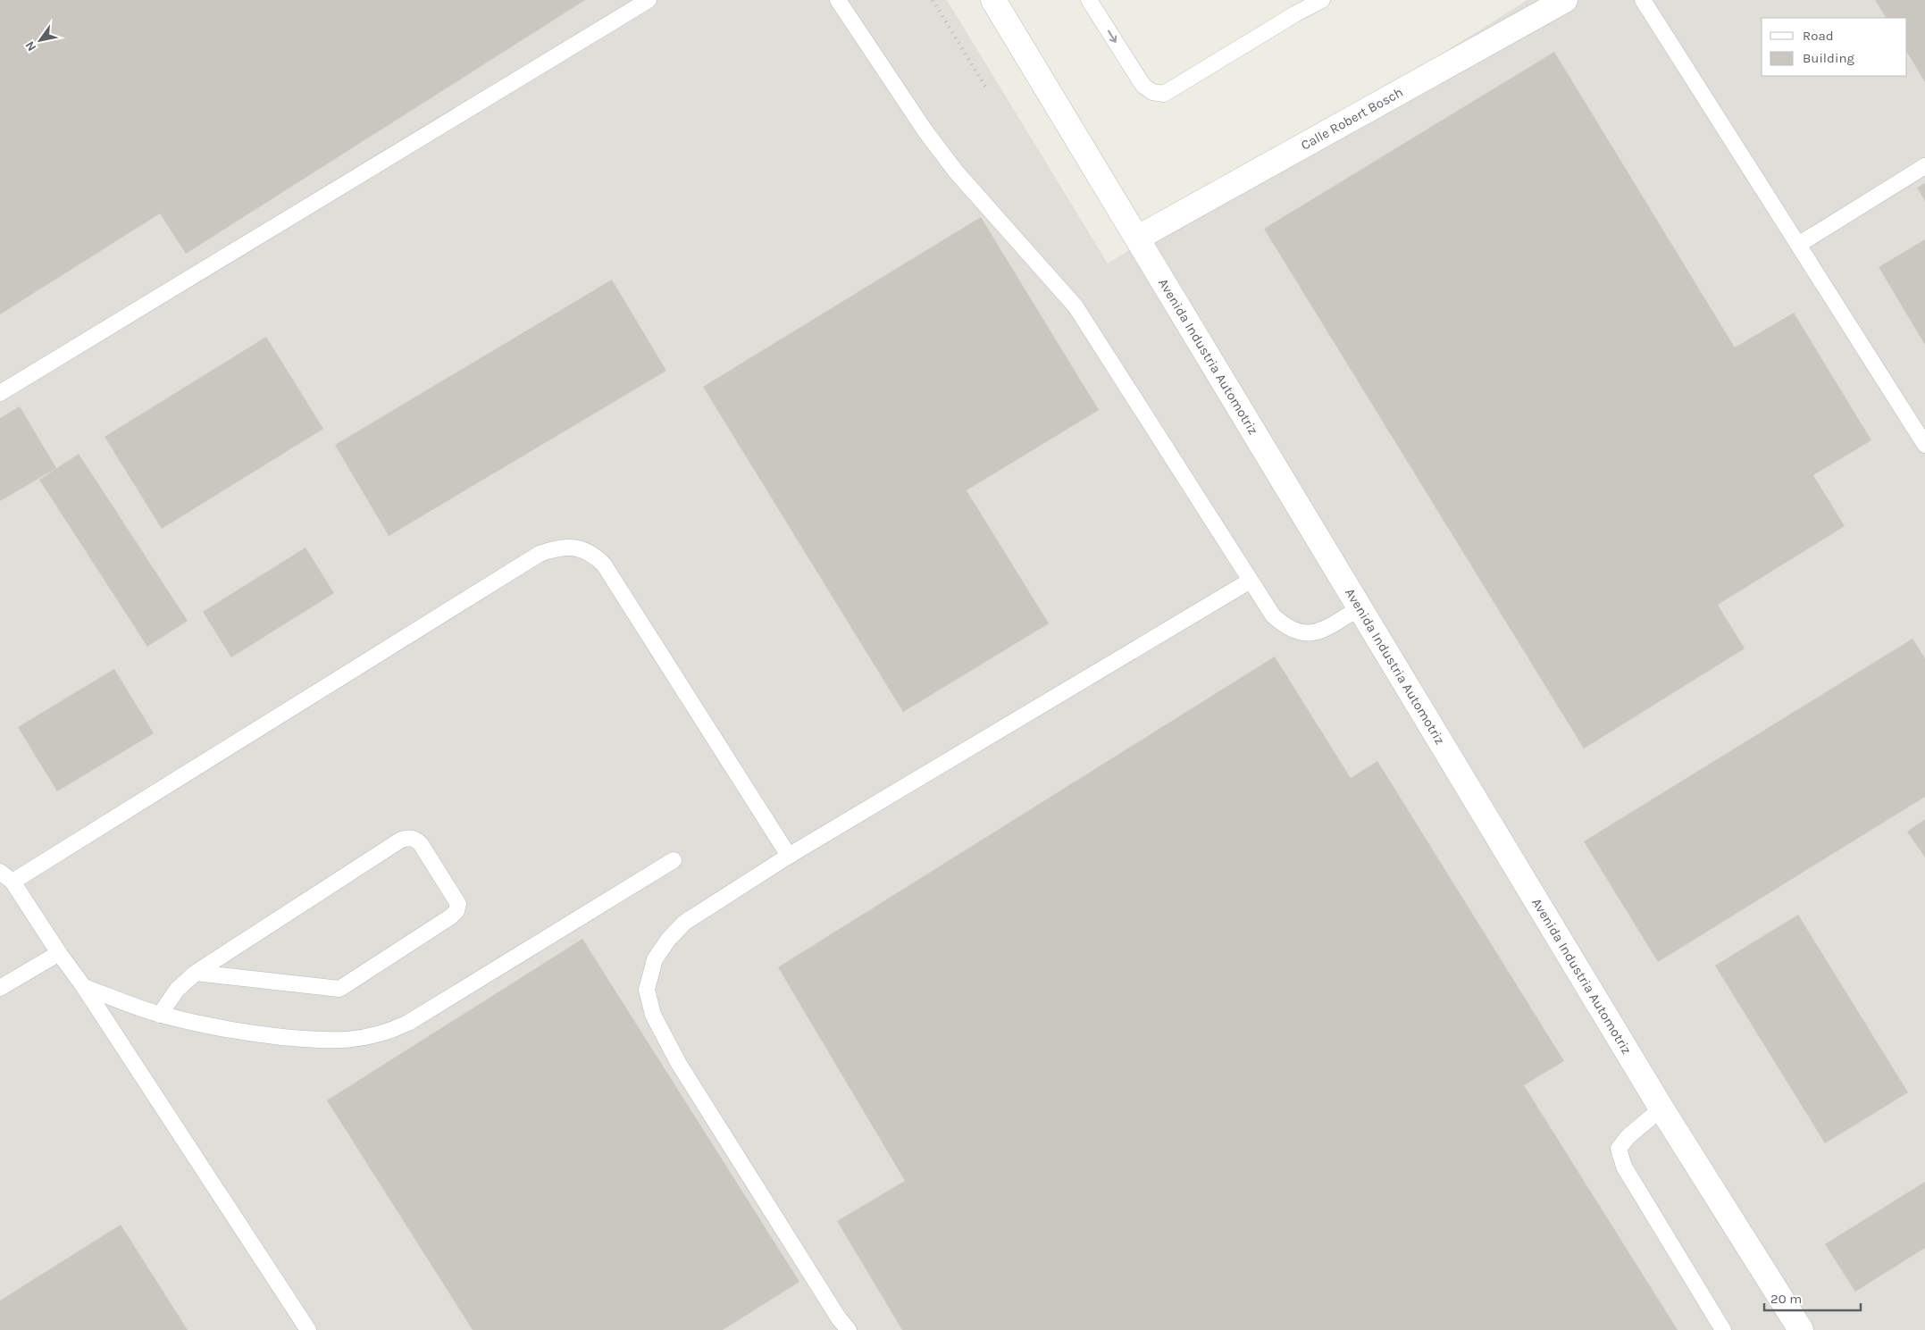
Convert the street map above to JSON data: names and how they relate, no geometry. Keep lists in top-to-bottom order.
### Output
{
  "streets": {
    "main road": ["Calle Robert Bosch", "Avenida Industria Automotriz"]
  },
  "crossings": [
    ["Calle Robert Bosch", "Avenida Industria Automotriz"]
  ],
  "legend": ["Road", "Building"],
  "scale_bar": "20 m",
  "north": "bottom left"
}
